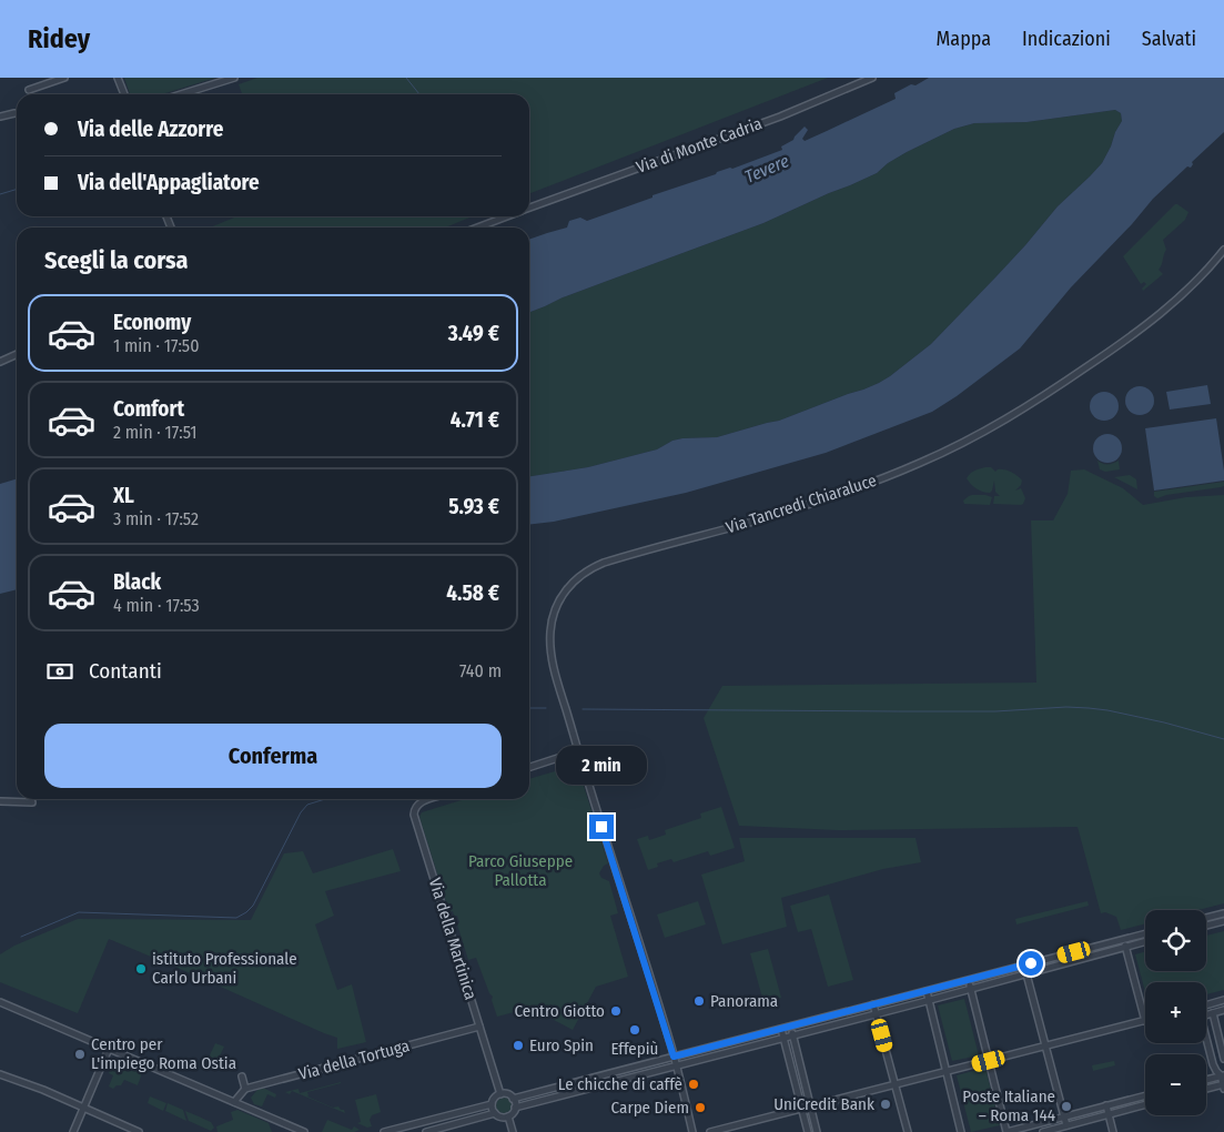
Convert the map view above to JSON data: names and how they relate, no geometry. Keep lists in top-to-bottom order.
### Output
{
  "streets": {
    "street": [
      "Via di Monte Cadria",
      "Via Tancredi Chiaraluce",
      "Via della Martinica",
      "Via della Tortuga"
    ]
  },
  "crossings": [
    ["Via della Martinica", "Via della Tortuga"]
  ],
  "water": ["Tevere"],
  "parks": ["Parco Giuseppe Pallotta"],
  "places": [
    "istituto Professionale Carlo Urbani",
    "Panorama",
    "Centro Giotto",
    "Effepiù",
    "Euro Spin",
    "Centro per L'impiego Roma Ostia",
    "Le chicche di caffè",
    "UniCredit Bank",
    "Poste Italiane – Roma 144",
    "Carpe Diem"
  ],
  "page": {
    "header": "Ridey",
    "nav": ["Mappa", "Indicazioni", "Salvati"],
    "banner": ["Via delle Azzorre", "Via dell'Appagliatore"],
    "heading": "Scegli la corsa",
    "list": [
      {
        "name": "Economy",
        "note": "1 min · 17:50",
        "value": "3.49 €"
      },
      {
        "name": "Comfort",
        "note": "2 min · 17:51",
        "value": "4.71 €"
      },
      {
        "name": "XL",
        "note": "3 min · 17:52",
        "value": "5.93 €"
      },
      {
        "name": "Black",
        "note": "4 min · 17:53",
        "value": "4.58 €"
      }
    ],
    "pay": ["Contanti", "740 m"],
    "buttons": "Conferma",
    "bubble": "2 min",
    "map_buttons": ["+", "−"]
  }
}
